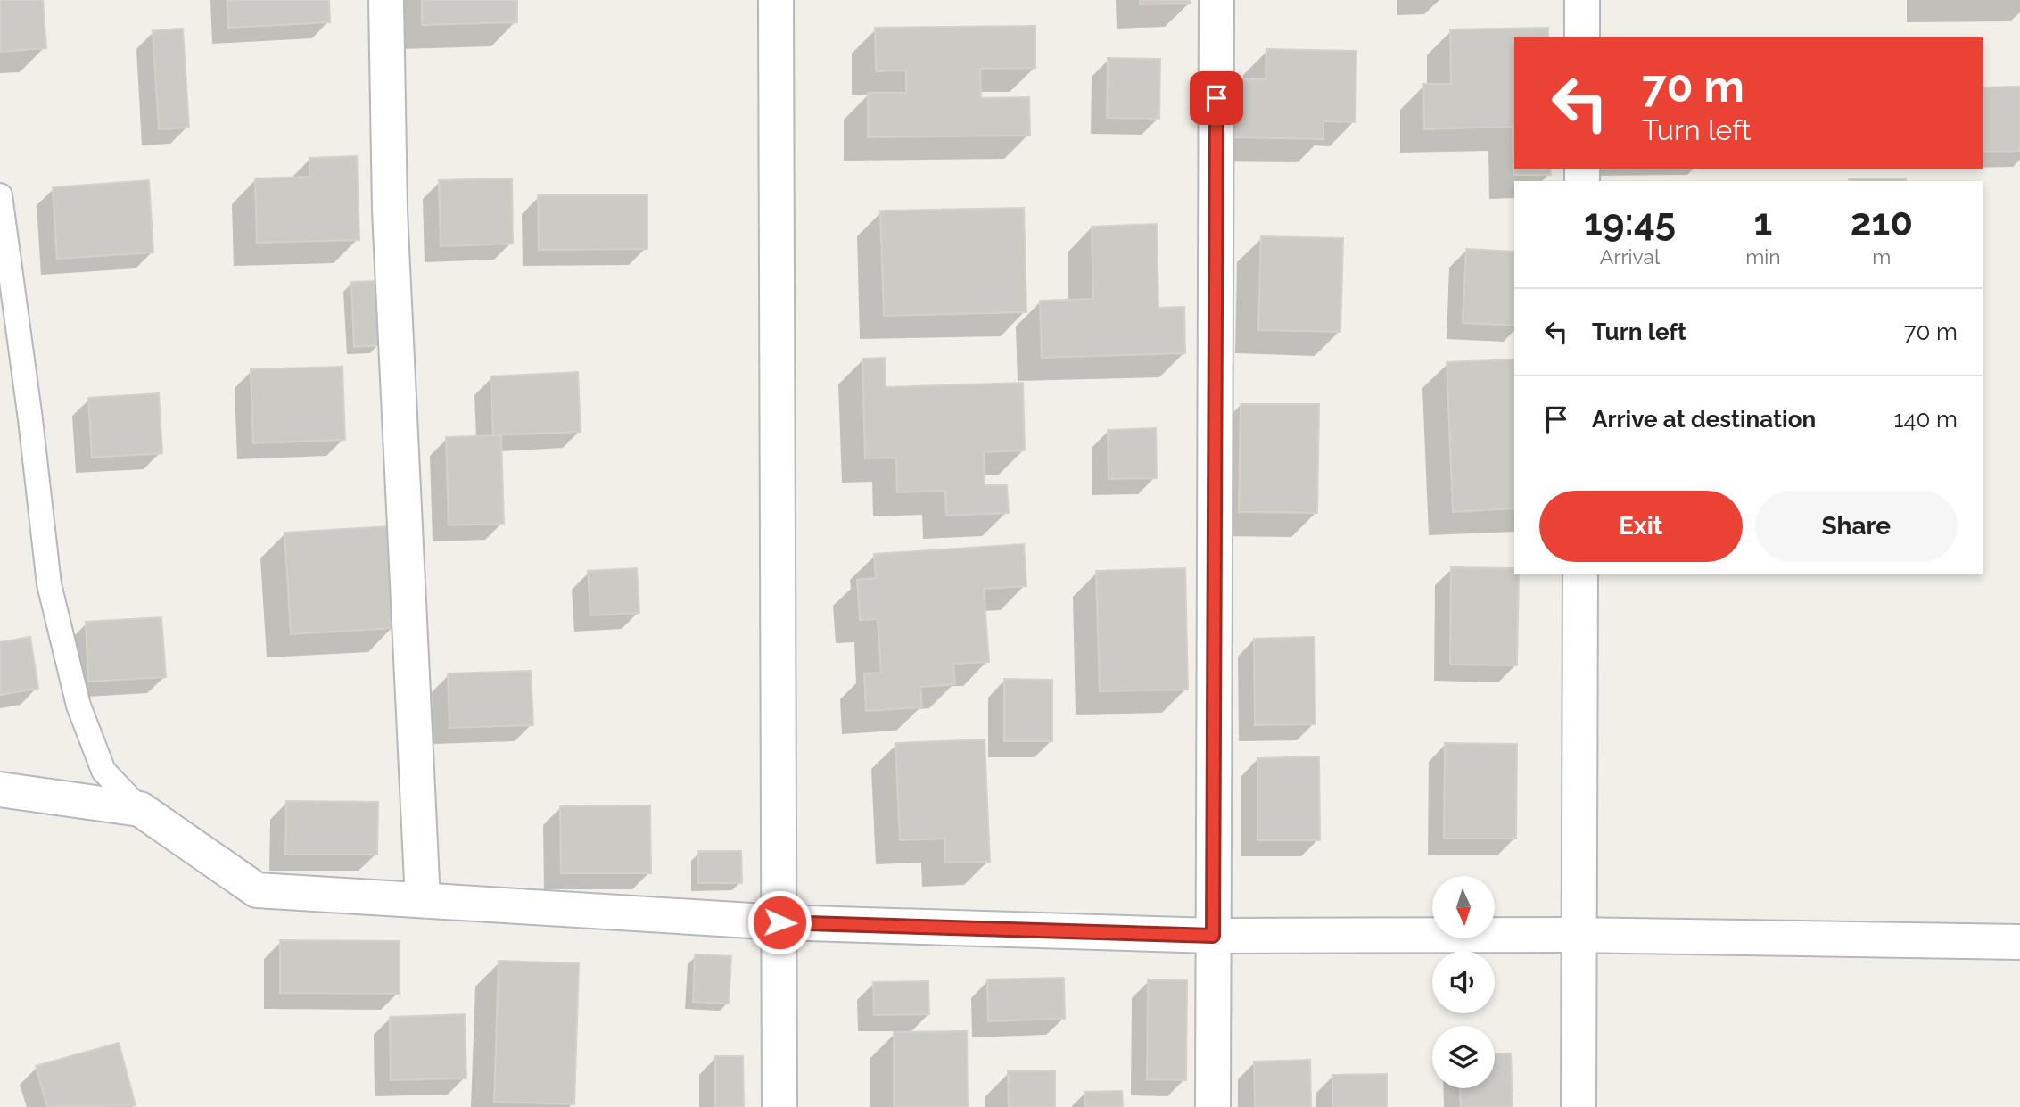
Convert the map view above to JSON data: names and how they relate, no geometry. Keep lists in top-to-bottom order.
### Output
{
  "north": "bottom",
  "page": {
    "turn": ["70 m", "Turn left"],
    "eta": [
      "19:45",
      "Arrival",
      "1",
      "min",
      "210",
      "m"
    ],
    "list": [
      {
        "name": "Turn left",
        "value": "70 m"
      },
      {
        "name": "Arrive at destination",
        "value": "140 m"
      }
    ],
    "buttons": ["Exit", "Share"]
  }
}
